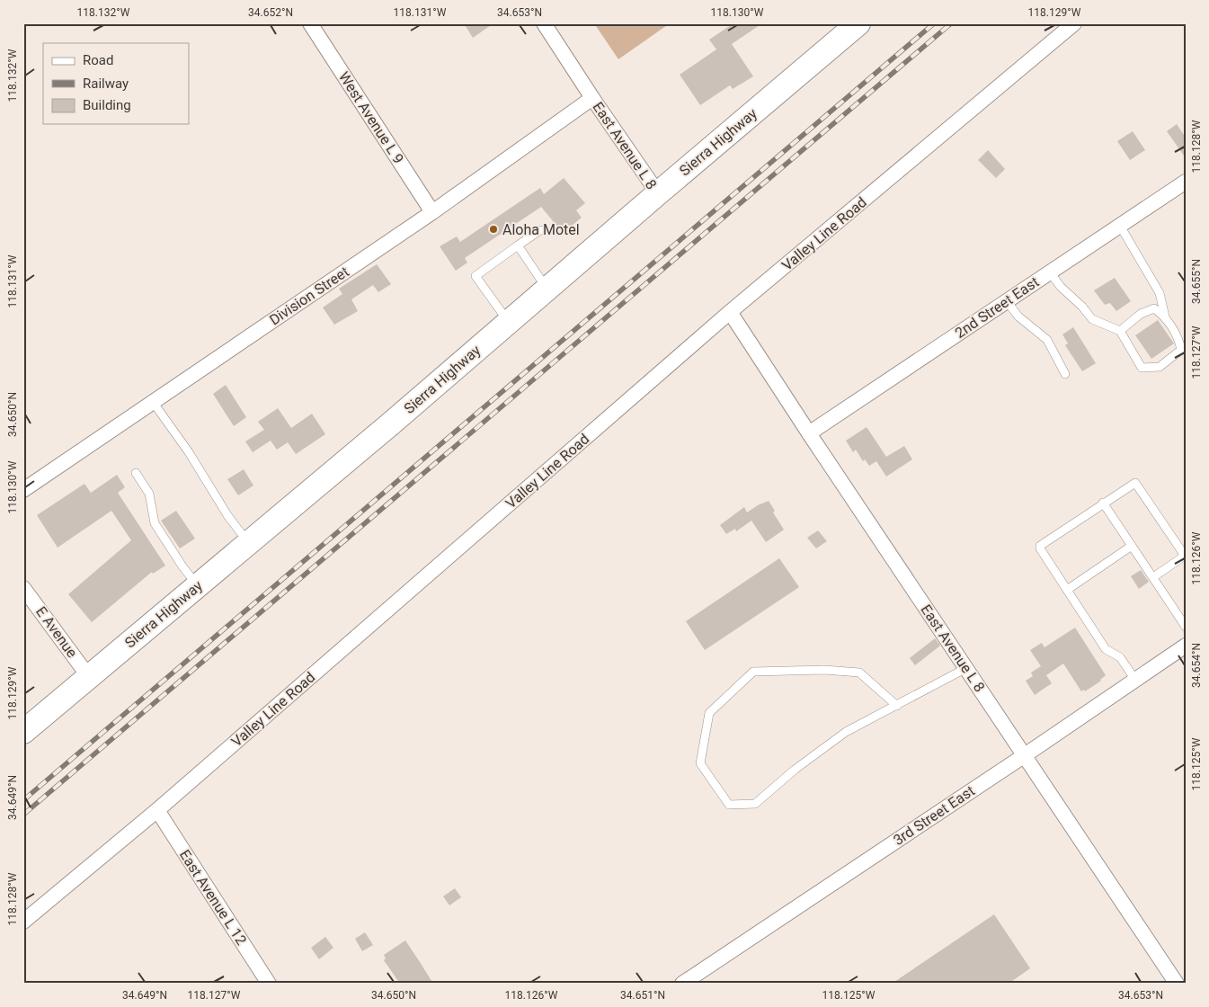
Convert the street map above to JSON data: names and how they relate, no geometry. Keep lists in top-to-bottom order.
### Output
{
  "streets": {
    "main road": ["Sierra Highway"],
    "street": [
      "West Avenue L 9",
      "East Avenue L 8",
      "Valley Line Road",
      "Division Street",
      "2nd Street East",
      "E Avenue",
      "3rd Street East",
      "East Avenue L 12"
    ]
  },
  "crossings": [
    ["West Avenue L 9", "Division Street"],
    ["Sierra Highway", "East Avenue L 8"],
    ["Sierra Highway", "E Avenue"],
    ["East Avenue L 8", "Valley Line Road"],
    ["East Avenue L 8", "Division Street"],
    ["East Avenue L 8", "2nd Street East"],
    ["East Avenue L 8", "3rd Street East"],
    ["Valley Line Road", "East Avenue L 12"]
  ],
  "places": ["Aloha Motel"],
  "legend": ["Road", "Railway", "Building"],
  "coordinates": [
    "118.132°W",
    "34.652°N",
    "118.131°W",
    "34.653°N",
    "118.130°W",
    "118.129°W",
    "118.128°W",
    "34.655°N",
    "118.127°W",
    "34.650°N",
    "118.126°W",
    "34.654°N",
    "118.125°W",
    "34.649°N",
    "34.651°N"
  ]
}
